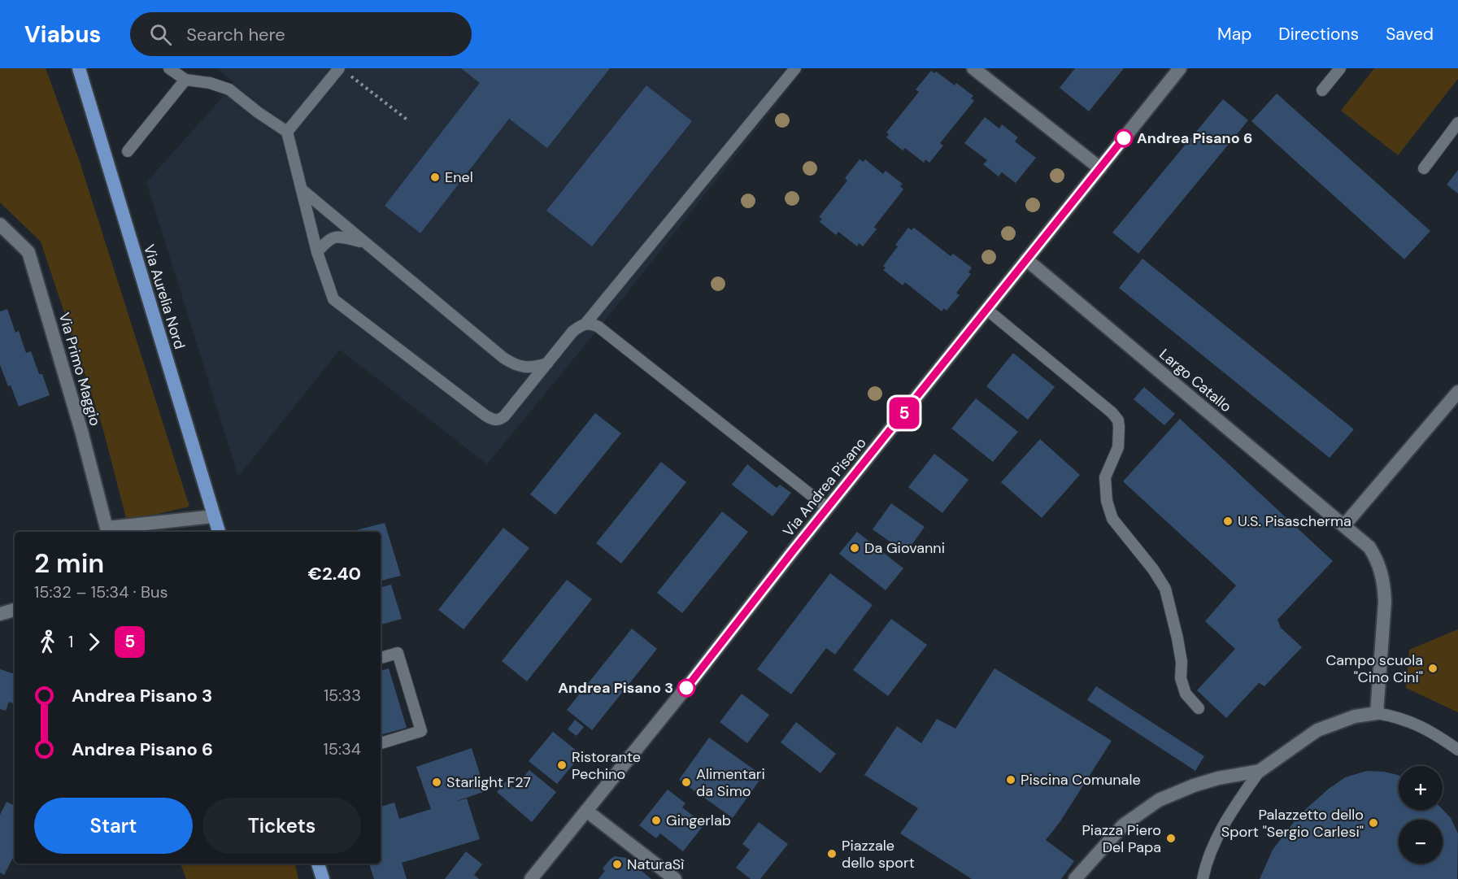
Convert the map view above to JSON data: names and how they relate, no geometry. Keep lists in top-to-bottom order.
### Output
{
  "streets": {
    "main road": ["Via Aurelia Nord"],
    "street": ["Via Primo Maggio", "Largo Catallo", "Via Andrea Pisano"]
  },
  "crossings": [
    ["Largo Catallo", "Via Andrea Pisano"]
  ],
  "places": [
    "Andrea Pisano 6",
    "Enel",
    "U.S. Pisascherma",
    "Da Giovanni",
    "Campo scuola \"Cino Cini\"",
    "Andrea Pisano 3",
    "Ristorante Pechino",
    "Piscina Comunale",
    "Starlight F27",
    "Alimentari da Simo",
    "Gingerlab",
    "Palazzetto dello Sport \"Sergio Carlesi\"",
    "Piazza Piero Del Papa",
    "Piazzale dello sport",
    "NaturaSì"
  ],
  "lines": ["bus line 5"],
  "page": {
    "header": "Viabus",
    "search": "Search here",
    "nav": ["Map", "Directions", "Saved"],
    "on_map": "5",
    "heading": ["2 min", "15:32 – 15:34 · Bus", "€2.40"],
    "legs": ["1", "5"],
    "list": [
      {
        "name": "Andrea Pisano 3",
        "value": "15:33"
      },
      {
        "name": "Andrea Pisano 6",
        "value": "15:34"
      }
    ],
    "map_buttons": ["+", "−"],
    "buttons": ["Start", "Tickets"]
  }
}
